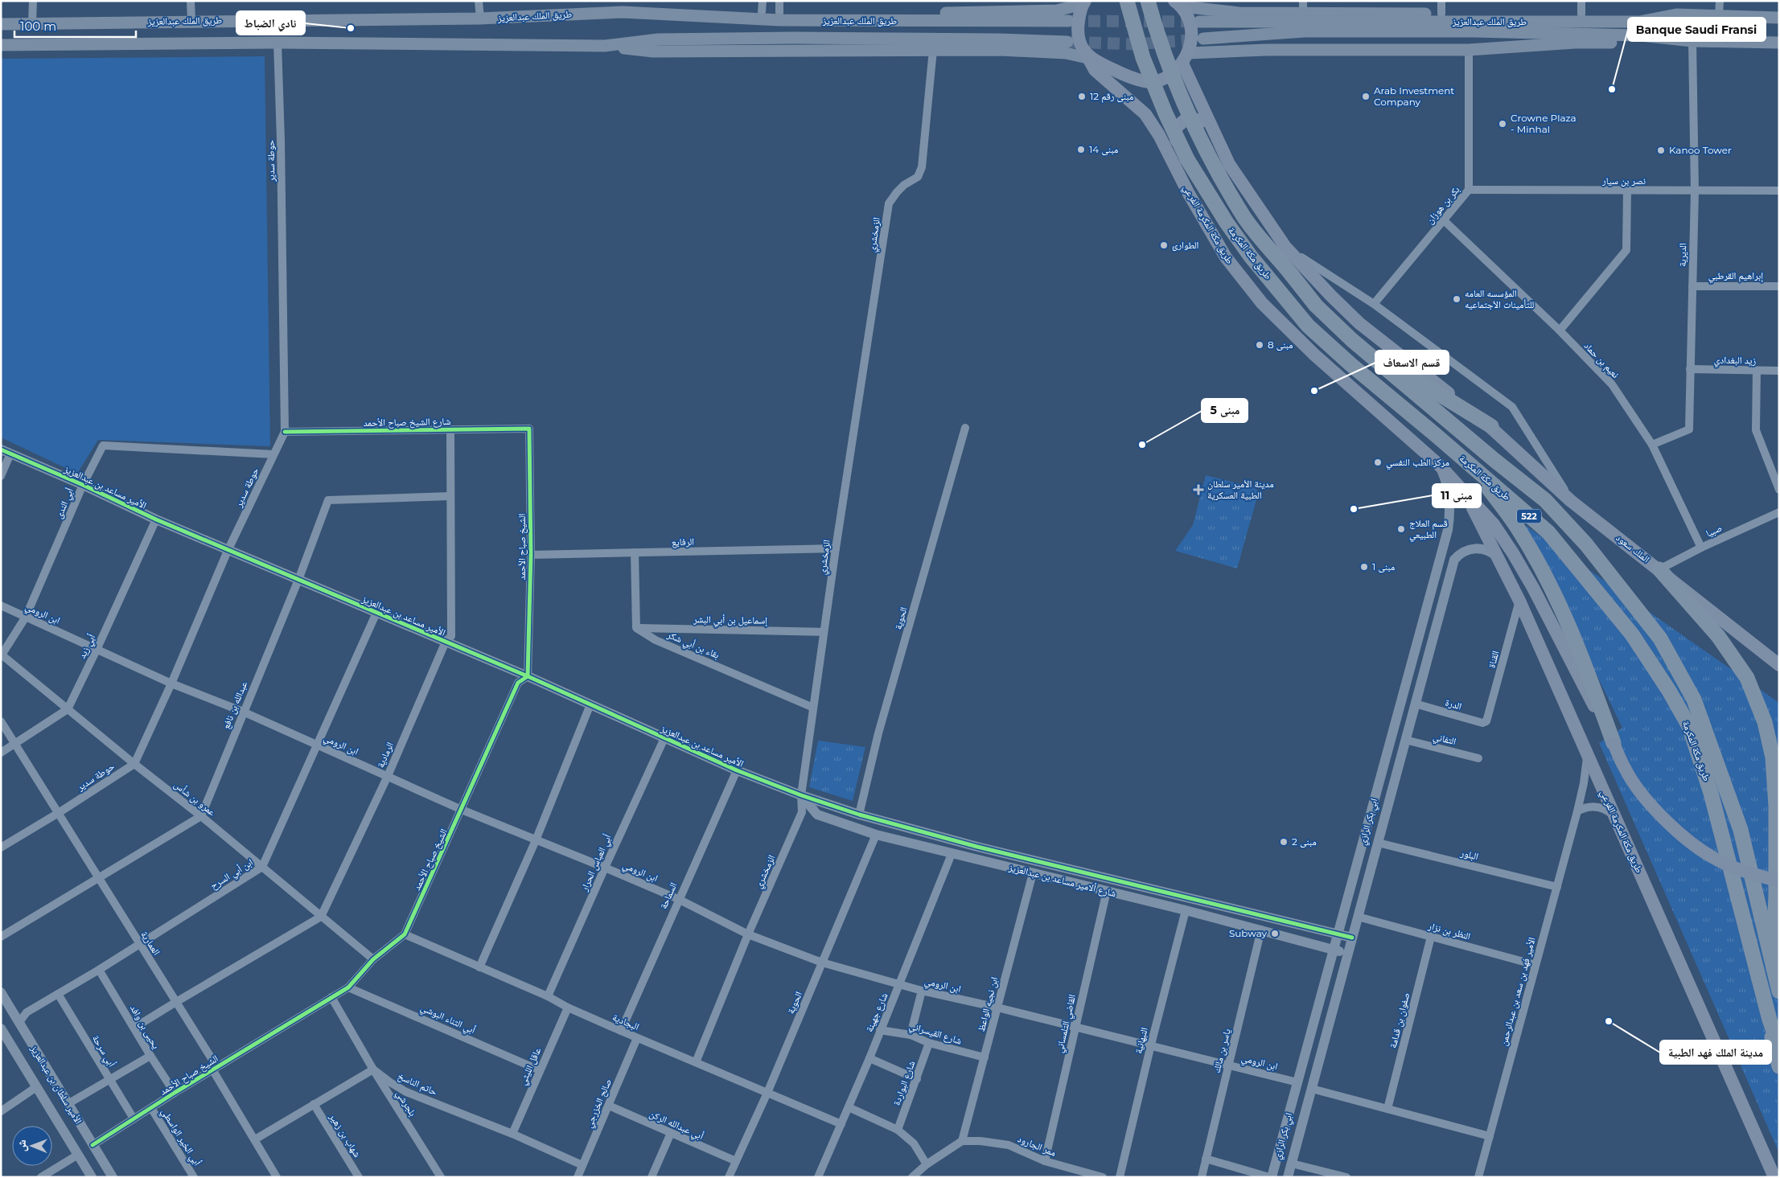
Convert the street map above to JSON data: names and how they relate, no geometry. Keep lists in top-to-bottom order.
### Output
{
  "streets": {
    "highway": ["طريق مكة المكرمة", "522"],
    "main road": ["طريق الملك عبدالعزيز", "طريق مكة المكرمة الفرعي", "الملك سعود"],
    "street": [
      "حوطة سدير",
      "نصر بن سيار",
      "بكر بن هوزان",
      "الزمخشري",
      "الديرية",
      "إبراهيم القرطبي",
      "نعيم بن حماد",
      "زيد البغدادي",
      "شارع الشيخ صباح الأحمد",
      "الأمير مساعد بن عبدالعزيز",
      "أبي الندى",
      "صبيا",
      "الرفايع",
      "الشيخ صباح الأحمد",
      "ابن الرومي",
      "الحوية",
      "إسماعيل بن أبي البشر",
      "بقاء بن أبي شكر",
      "أبي زيد",
      "القناة",
      "الدرة",
      "عبدالله بن نافع",
      "التفاني",
      "الرمادية",
      "عمرو بن شأس",
      "ابي بكر الرازي",
      "البلور",
      "أبي العباس الحرار",
      "ابن أبي السرح",
      "شارع ألامير مساعد بن عبدالعزيز",
      "السماحة",
      "النظر بن نزار",
      "العمارية",
      "الأمير فهد بن سعد بن عبدالرحمن",
      "ابن نجيه الواعظ",
      "شارع جهينة",
      "أبي الثناء البوشي",
      "صفوان بن قدامة",
      "البجادية",
      "القاضي التلمساني",
      "يحيى بن وافد",
      "شارع القيسراني",
      "النبهانية",
      "أبي سرحة",
      "ياسر بن مالك",
      "عاقل الليثي",
      "شارع البواردة",
      "حاتم الناسخ",
      "الأمير سلطان بن عبدالعزيز",
      "بلجرشي",
      "صالح الخزرجي",
      "أبي عبدالله الركن",
      "شهاب بن زهير",
      "أبي الخير الواسطي",
      "ممر الجارود"
    ]
  },
  "crossings": [
    ["طريق الملك عبدالعزيز", "حوطة سدير"],
    ["طريق الملك عبدالعزيز", "الديرية"],
    ["حوطة سدير", "شارع الشيخ صباح الأحمد"],
    ["حوطة سدير", "الأمير مساعد بن عبدالعزيز"],
    ["حوطة سدير", "أبي الندى"],
    ["حوطة سدير", "ابن الرومي"],
    ["حوطة سدير", "عمرو بن شأس"],
    ["حوطة سدير", "العمارية"],
    ["نصر بن سيار", "بكر بن هوزان"],
    ["نصر بن سيار", "الديرية"],
    ["بكر بن هوزان", "نعيم بن حماد"],
    ["طريق مكة المكرمة الفرعي", "القناة"],
    ["طريق مكة المكرمة الفرعي", "ابي بكر الرازي"],
    ["طريق مكة المكرمة الفرعي", "الأمير فهد بن سعد بن عبدالرحمن"],
    ["الزمخشري", "الأمير مساعد بن عبدالعزيز"],
    ["الزمخشري", "الرفايع"],
    ["الزمخشري", "ابن الرومي"],
    ["الزمخشري", "إسماعيل بن أبي البشر"],
    ["الزمخشري", "بقاء بن أبي شكر"],
    ["الزمخشري", "شارع ألامير مساعد بن عبدالعزيز"],
    ["الزمخشري", "البجادية"],
    ["الديرية", "إبراهيم القرطبي"],
    ["الديرية", "نعيم بن حماد"],
    ["الديرية", "زيد البغدادي"],
    ["نعيم بن حماد", "صبيا"],
    ["شارع الشيخ صباح الأحمد", "الشيخ صباح الأحمد"],
    ["شارع الشيخ صباح الأحمد", "الرمادية"],
    ["الأمير مساعد بن عبدالعزيز", "أبي الندى"],
    ["الأمير مساعد بن عبدالعزيز", "الشيخ صباح الأحمد"],
    ["الأمير مساعد بن عبدالعزيز", "الحوية"],
    ["الأمير مساعد بن عبدالعزيز", "أبي زيد"],
    ["الأمير مساعد بن عبدالعزيز", "عبدالله بن نافع"],
    ["الأمير مساعد بن عبدالعزيز", "الرمادية"],
    ["الأمير مساعد بن عبدالعزيز", "ابي بكر الرازي"],
    ["الأمير مساعد بن عبدالعزيز", "أبي العباس الحرار"],
    ["الأمير مساعد بن عبدالعزيز", "ابن أبي السرح"],
    ["الأمير مساعد بن عبدالعزيز", "شارع ألامير مساعد بن عبدالعزيز"],
    ["الأمير مساعد بن عبدالعزيز", "السماحة"],
    ["أبي الندى", "ابن الرومي"],
    ["أبي الندى", "عمرو بن شأس"],
    ["صبيا", "الملك سعود"],
    ["الرفايع", "الشيخ صباح الأحمد"],
    ["الشيخ صباح الأحمد", "ابن الرومي"],
    ["الشيخ صباح الأحمد", "عمرو بن شأس"],
    ["الشيخ صباح الأحمد", "العمارية"],
    ["الشيخ صباح الأحمد", "أبي الثناء البوشي"],
    ["الشيخ صباح الأحمد", "البجادية"],
    ["الشيخ صباح الأحمد", "يحيى بن وافد"],
    ["الشيخ صباح الأحمد", "أبي سرحة"],
    ["الشيخ صباح الأحمد", "الأمير سلطان بن عبدالعزيز"],
    ["الشيخ صباح الأحمد", "بلجرشي"],
    ["الشيخ صباح الأحمد", "أبي الخير الواسطي"],
    ["ابن الرومي", "الحوية"],
    ["ابن الرومي", "أبي زيد"],
    ["ابن الرومي", "عبدالله بن نافع"],
    ["ابن الرومي", "الرمادية"],
    ["ابن الرومي", "ابي بكر الرازي"],
    ["ابن الرومي", "أبي العباس الحرار"],
    ["ابن الرومي", "ابن أبي السرح"],
    ["ابن الرومي", "السماحة"],
    ["ابن الرومي", "ابن نجيه الواعظ"],
    ["ابن الرومي", "شارع جهينة"],
    ["ابن الرومي", "القاضي التلمساني"],
    ["ابن الرومي", "النبهانية"],
    ["ابن الرومي", "ياسر بن مالك"],
    ["الحوية", "شارع ألامير مساعد بن عبدالعزيز"],
    ["الحوية", "البجادية"],
    ["الحوية", "أبي عبدالله الركن"],
    ["إسماعيل بن أبي البشر", "بقاء بن أبي شكر"],
    ["أبي زيد", "عمرو بن شأس"],
    ["القناة", "الدرة"],
    ["الدرة", "ابي بكر الرازي"],
    ["عبدالله بن نافع", "الرمادية"],
    ["عبدالله بن نافع", "عمرو بن شأس"],
    ["التفاني", "ابي بكر الرازي"],
    ["الرمادية", "عمرو بن شأس"],
    ["عمرو بن شأس", "ابن أبي السرح"],
    ["ابي بكر الرازي", "البلور"],
    ["ابي بكر الرازي", "شارع ألامير مساعد بن عبدالعزيز"],
    ["ابي بكر الرازي", "النظر بن نزار"],
    ["البلور", "الأمير فهد بن سعد بن عبدالرحمن"],
    ["أبي العباس الحرار", "البجادية"],
    ["ابن أبي السرح", "العمارية"],
    ["ابن أبي السرح", "يحيى بن وافد"],
    ["ابن أبي السرح", "أبي سرحة"],
    ["ابن أبي السرح", "الأمير سلطان بن عبدالعزيز"],
    ["شارع ألامير مساعد بن عبدالعزيز", "ابن نجيه الواعظ"],
    ["شارع ألامير مساعد بن عبدالعزيز", "شارع جهينة"],
    ["شارع ألامير مساعد بن عبدالعزيز", "القاضي التلمساني"],
    ["شارع ألامير مساعد بن عبدالعزيز", "النبهانية"],
    ["شارع ألامير مساعد بن عبدالعزيز", "ياسر بن مالك"],
    ["السماحة", "البجادية"],
    ["النظر بن نزار", "الأمير فهد بن سعد بن عبدالرحمن"],
    ["النظر بن نزار", "صفوان بن قدامة"],
    ["ابن نجيه الواعظ", "شارع القيسراني"],
    ["ابن نجيه الواعظ", "ممر الجارود"],
    ["شارع جهينة", "البجادية"],
    ["شارع جهينة", "شارع القيسراني"],
    ["أبي الثناء البوشي", "عاقل الليثي"],
    ["البجادية", "عاقل الليثي"],
    ["البجادية", "صالح الخزرجي"],
    ["القاضي التلمساني", "ممر الجارود"],
    ["شارع القيسراني", "شارع البواردة"],
    ["عاقل الليثي", "حاتم الناسخ"],
    ["حاتم الناسخ", "بلجرشي"],
    ["حاتم الناسخ", "صالح الخزرجي"],
    ["صالح الخزرجي", "أبي عبدالله الركن"]
  ],
  "places": {
    "other": [
      "نادي الضباط",
      "Banque Saudi Fransi",
      "مبنى رقم 12",
      "Arab Investment Company",
      "Crowne Plaza - Minhal",
      "مبنى 14",
      "Kanoo Tower",
      "الطوارئ",
      "المؤسسه العامه للتأمينات الأجتماعيه",
      "مبنى 8",
      "قسم الاسعاف",
      "مبنى 5",
      "مركز الطب النفسي",
      "مبنى 11",
      "قسم العلاج الطبيعي",
      "مبنى 1",
      "مبنى 2",
      "Subway",
      "مدينة الملك فهد الطبية"
    ],
    "health": ["مدينة الأمير سلطان الطبية العسكرية"]
  },
  "scale_bar": "100 m",
  "north": "left"
}
